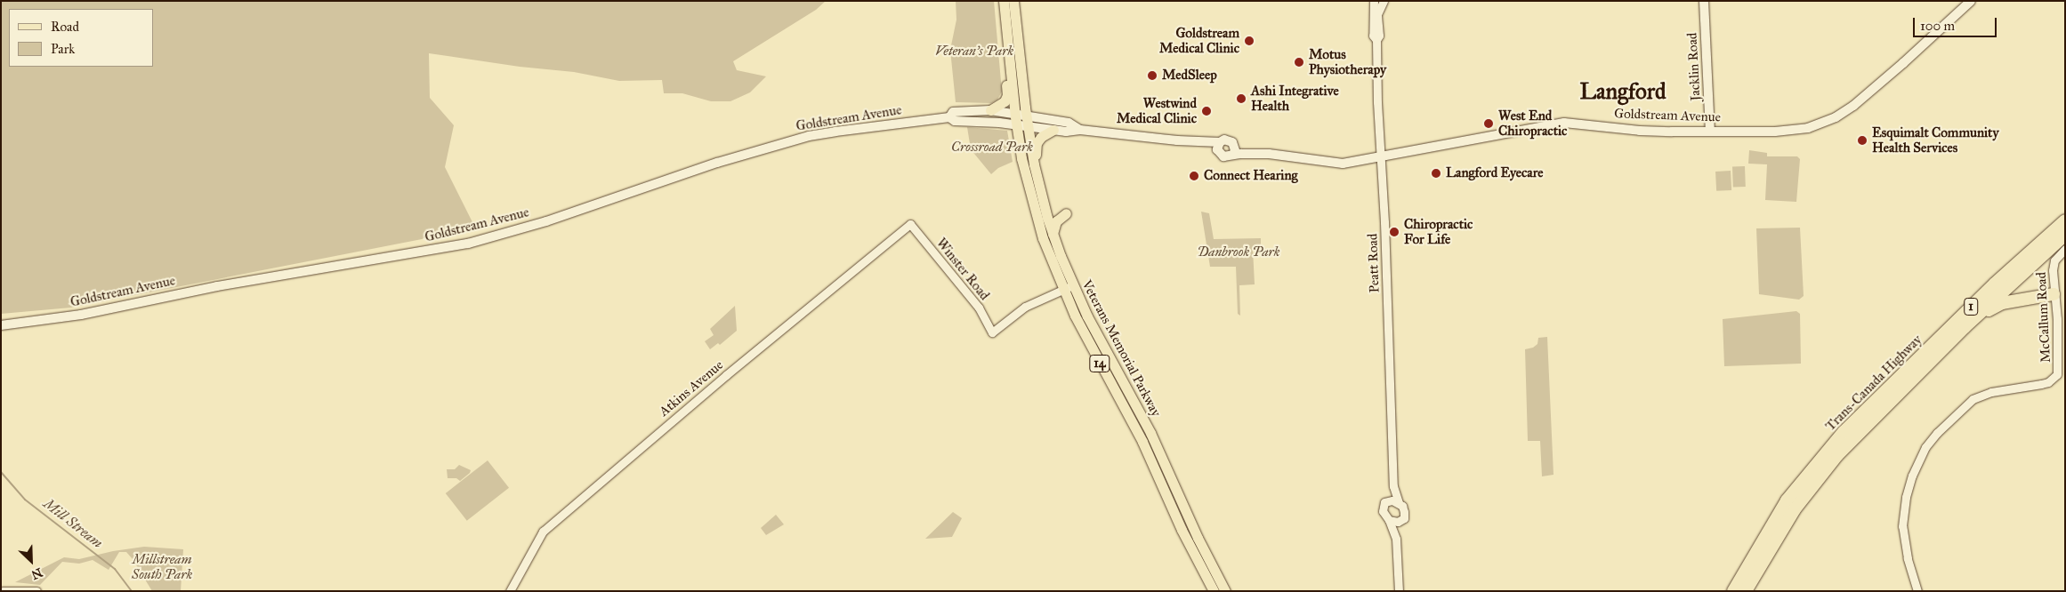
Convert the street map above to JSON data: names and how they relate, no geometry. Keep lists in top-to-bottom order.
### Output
{
  "streets": {
    "highway": ["1", "Trans-Canada Highway"],
    "main road": [
      "Jacklin Road",
      "Goldstream Avenue",
      "Veterans Memorial Parkway",
      "14"
    ],
    "street": [
      "Peatt Road",
      "Winster Road",
      "McCallum Road",
      "Atkins Avenue"
    ]
  },
  "crossings": [
    ["Jacklin Road", "Goldstream Avenue"],
    ["Goldstream Avenue", "Peatt Road"],
    ["Goldstream Avenue", "Veterans Memorial Parkway"],
    ["Winster Road", "Atkins Avenue"]
  ],
  "districts": ["Langford"],
  "water": ["Mill Stream"],
  "parks": [
    "Veteran's Park",
    "Crossroad Park",
    "Danbrook Park",
    "Millstream South Park"
  ],
  "places": [
    "Goldstream Medical Clinic",
    "Motus Physiotherapy",
    "MedSleep",
    "Ashi Integrative Health",
    "Westwind Medical Clinic",
    "West End Chiropractic",
    "Esquimalt Community Health Services",
    "Langford Eyecare",
    "Connect Hearing",
    "Chiropractic For Life"
  ],
  "legend": ["Road", "Park"],
  "scale_bar": "100 m",
  "north": "bottom right"
}
